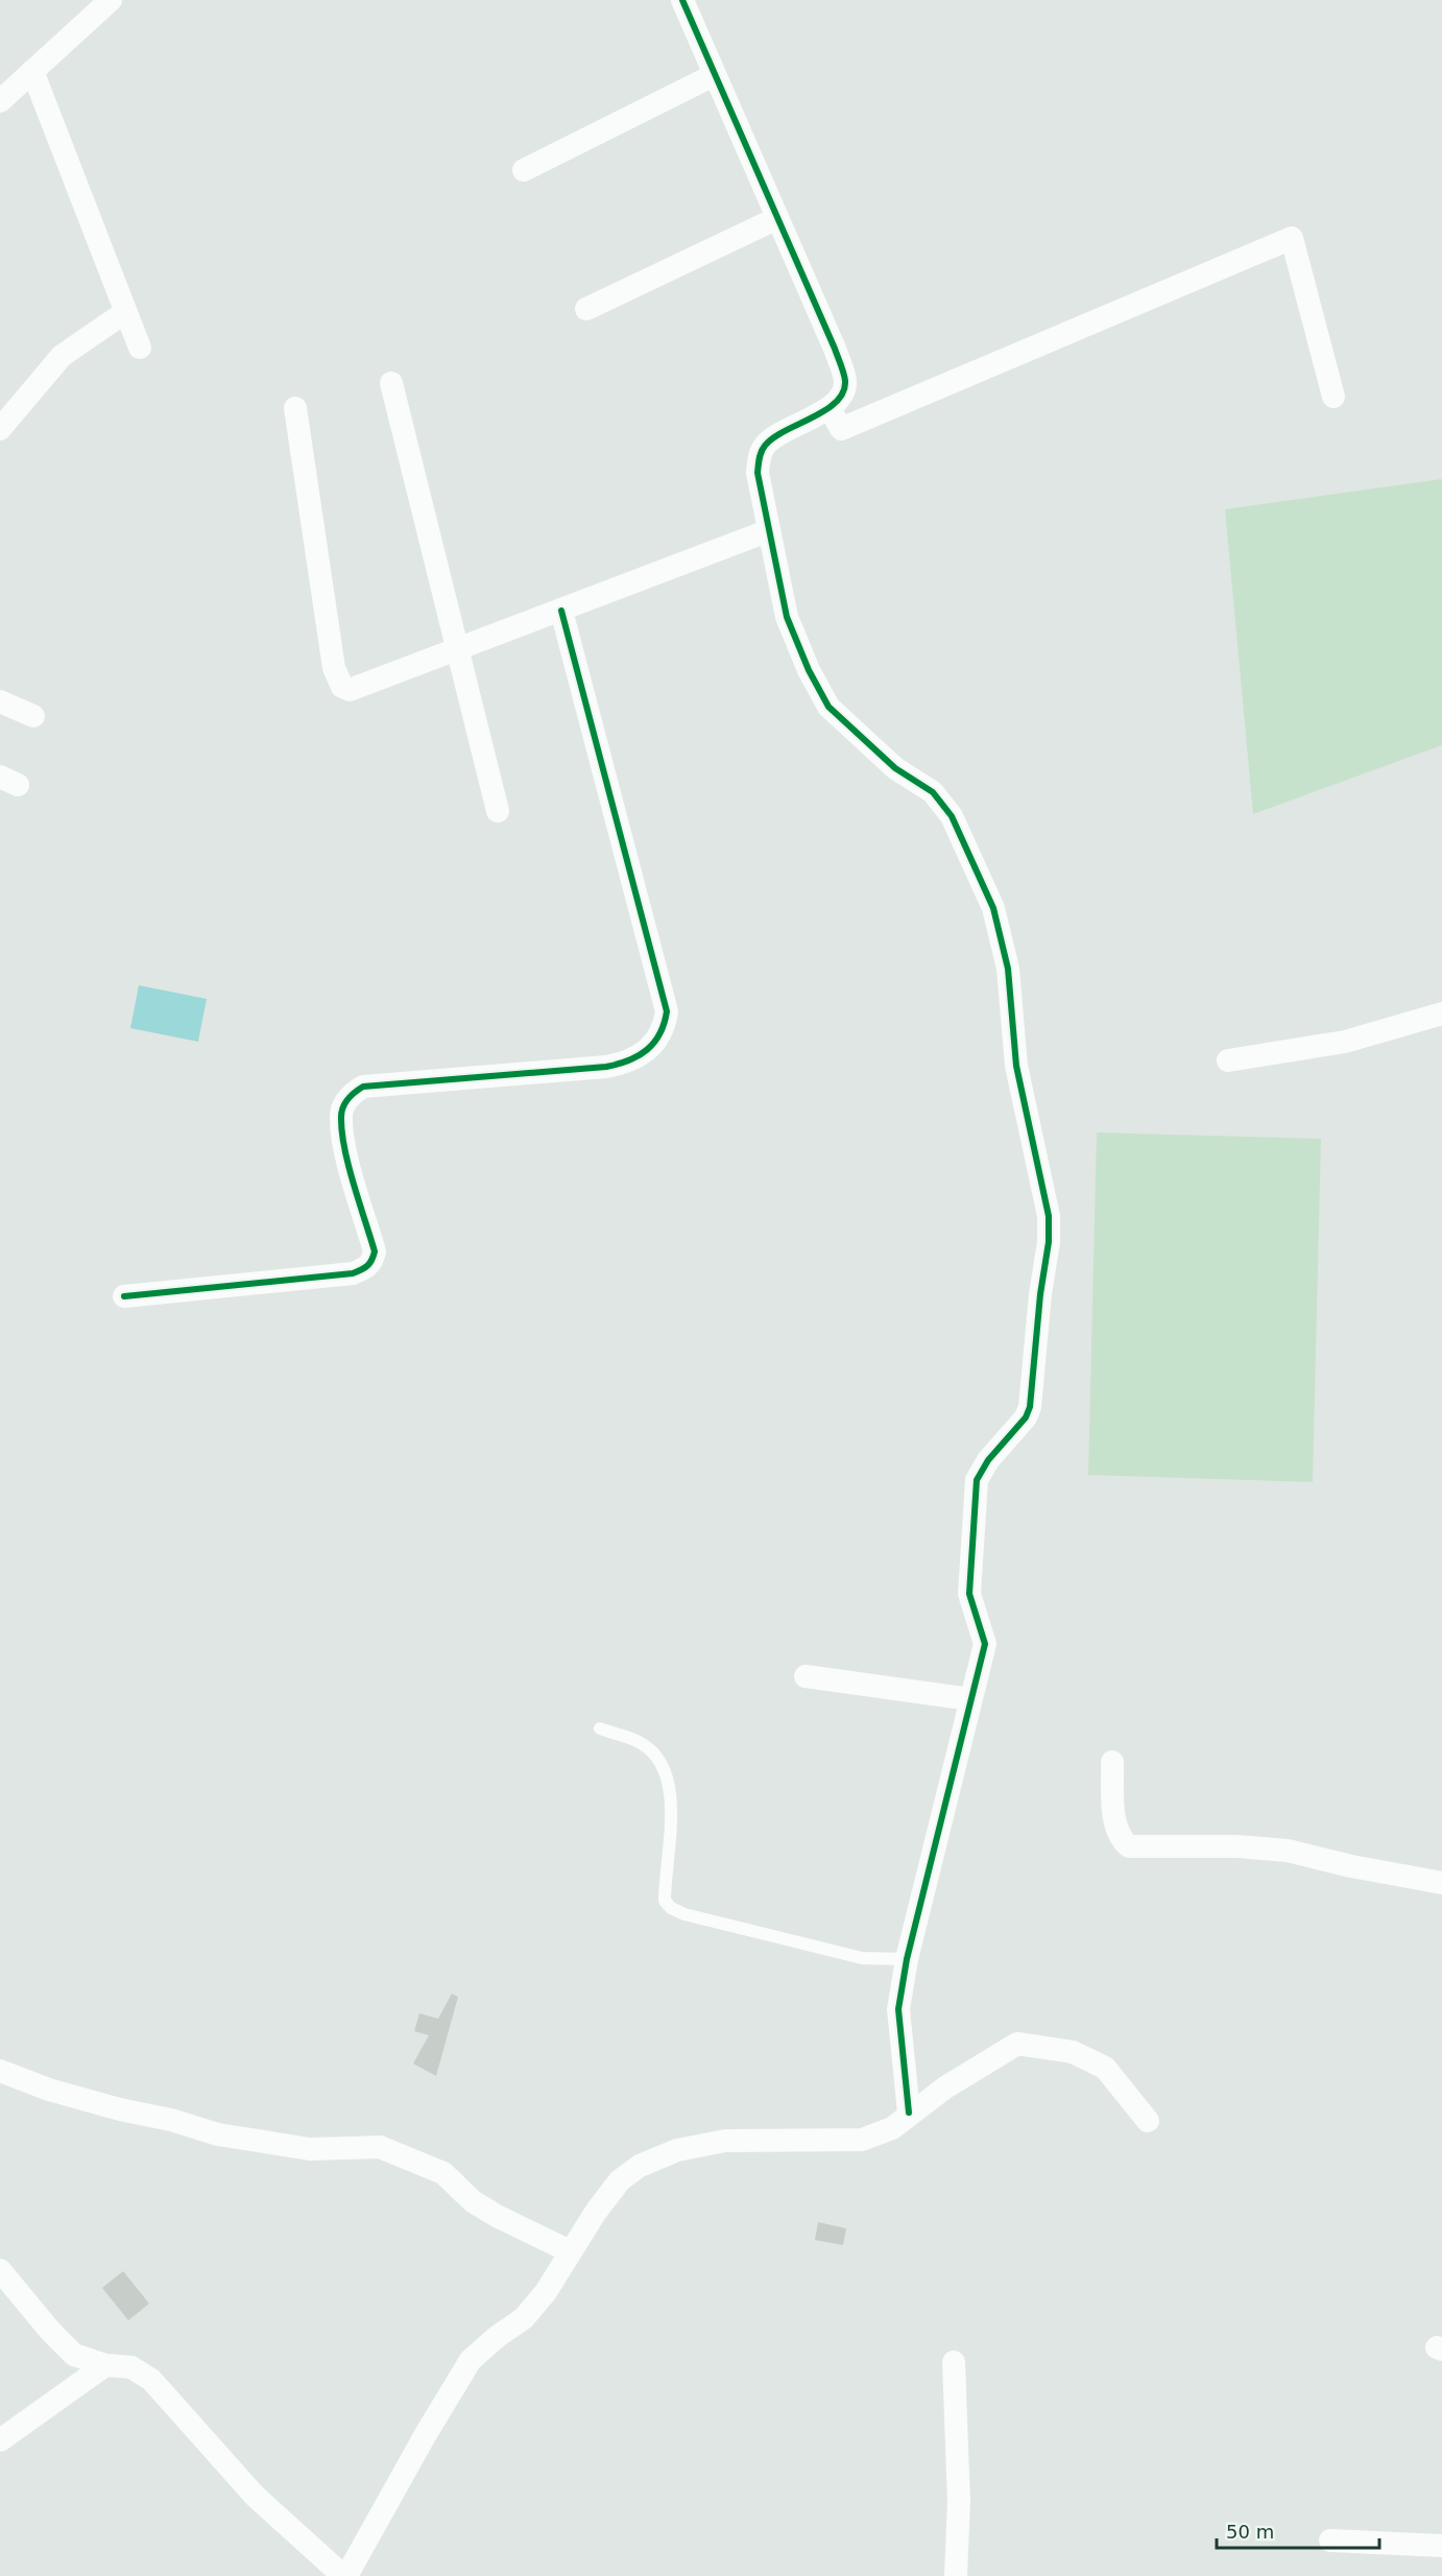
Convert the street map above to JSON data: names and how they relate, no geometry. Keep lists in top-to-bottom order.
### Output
{
  "scale_bar": "50 m"
}
